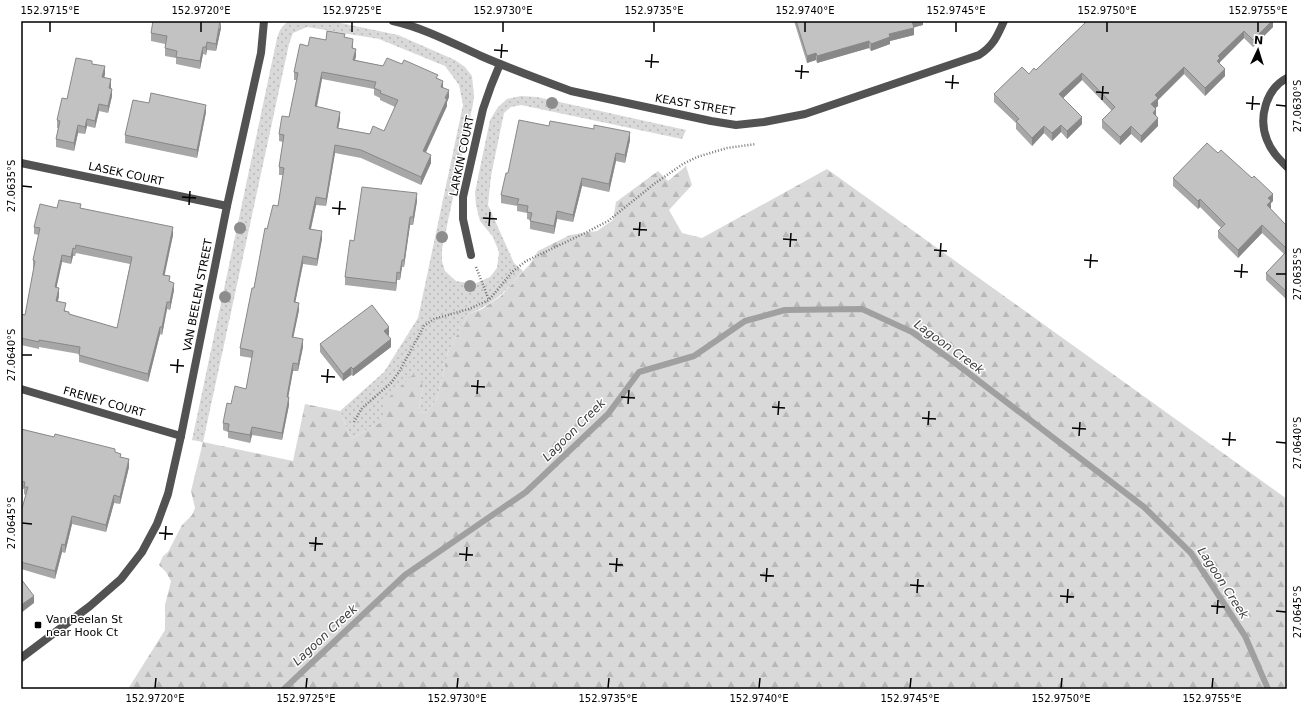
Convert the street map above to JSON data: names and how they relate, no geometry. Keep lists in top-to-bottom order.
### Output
{
  "streets": {
    "street": [
      "KEAST STREET",
      "LARKIN COURT",
      "LASEK COURT",
      "VAN BEELEN STREET",
      "FRENEY COURT"
    ]
  },
  "crossings": [
    ["KEAST STREET", "LARKIN COURT"],
    ["LASEK COURT", "VAN BEELEN STREET"],
    ["VAN BEELEN STREET", "FRENEY COURT"]
  ],
  "water": ["Lagoon Creek"],
  "places": {
    "transit": ["Van Beelan St near Hook Ct"]
  },
  "north": "top",
  "coordinates": [
    "152.9715°E",
    "152.9720°E",
    "152.9725°E",
    "152.9730°E",
    "152.9735°E",
    "152.9740°E",
    "152.9745°E",
    "152.9750°E",
    "152.9755°E",
    "27.0630°S",
    "27.0635°S",
    "27.0640°S",
    "27.0645°S"
  ]
}
